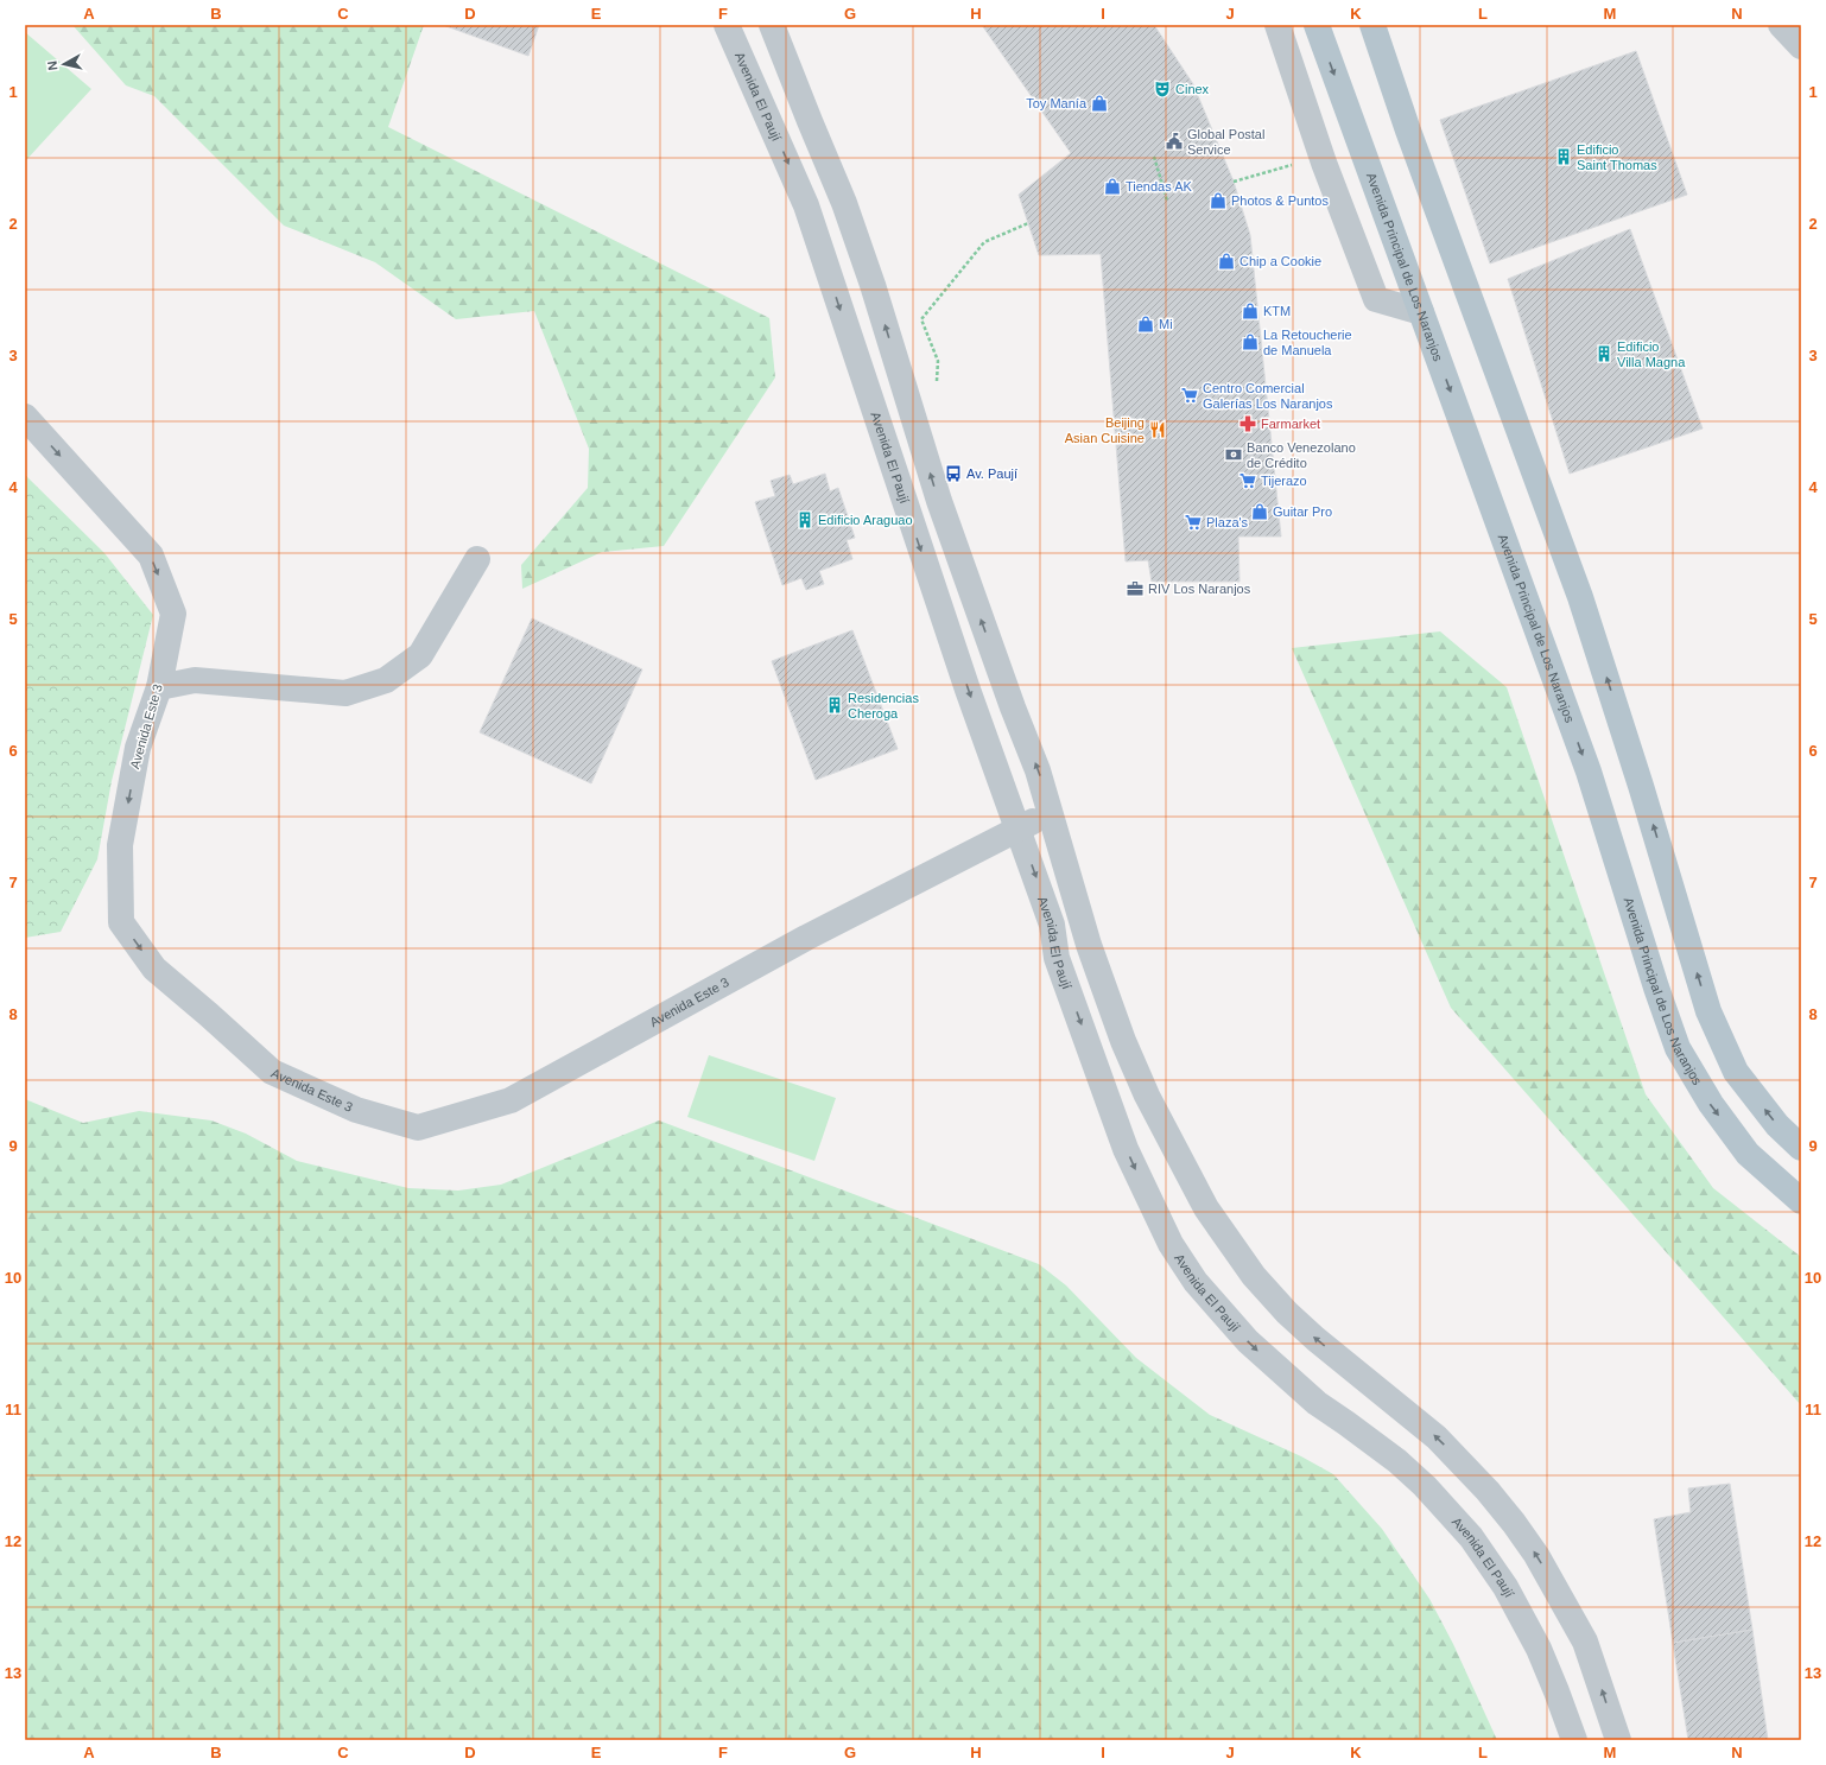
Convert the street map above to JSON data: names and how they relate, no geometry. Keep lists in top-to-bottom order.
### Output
{
  "streets": {
    "main road": ["Avenida Principal de Los Naranjos"],
    "street": ["Avenida El Paují", "Avenida Este 3"]
  },
  "crossings": [
    ["Avenida El Paují", "Avenida Este 3"]
  ],
  "places": {
    "theatre": ["Cinex"],
    "shop": [
      "Toy Manía",
      "Tiendas AK",
      "Photos & Puntos",
      "Chip a Cookie",
      "KTM",
      "Mi",
      "La Retoucherie de Manuela",
      "Guitar Pro"
    ],
    "public building": ["Global Postal Service"],
    "building": [
      "Edificio Saint Thomas",
      "Edificio Villa Magna",
      "Edificio Araguao",
      "Residencias Cheroga"
    ],
    "supermarket": ["Centro Comercial Galerías Los Naranjos", "Tijerazo", "Plaza's"],
    "pharmacy": ["Farmarket"],
    "restaurant": ["Beijing Asian Cuisine"],
    "bank": ["Banco Venezolano de Crédito"],
    "bus stop": ["Av. Paují"],
    "office": ["RIV Los Naranjos"]
  },
  "north": "left",
  "grid": {
    "columns": [
      "A",
      "B",
      "C",
      "D",
      "E",
      "F",
      "G",
      "H",
      "I",
      "J",
      "K",
      "L",
      "M",
      "N"
    ],
    "rows": [
      "1",
      "2",
      "3",
      "4",
      "5",
      "6",
      "7",
      "8",
      "9",
      "10",
      "11",
      "12",
      "13"
    ]
  }
}
